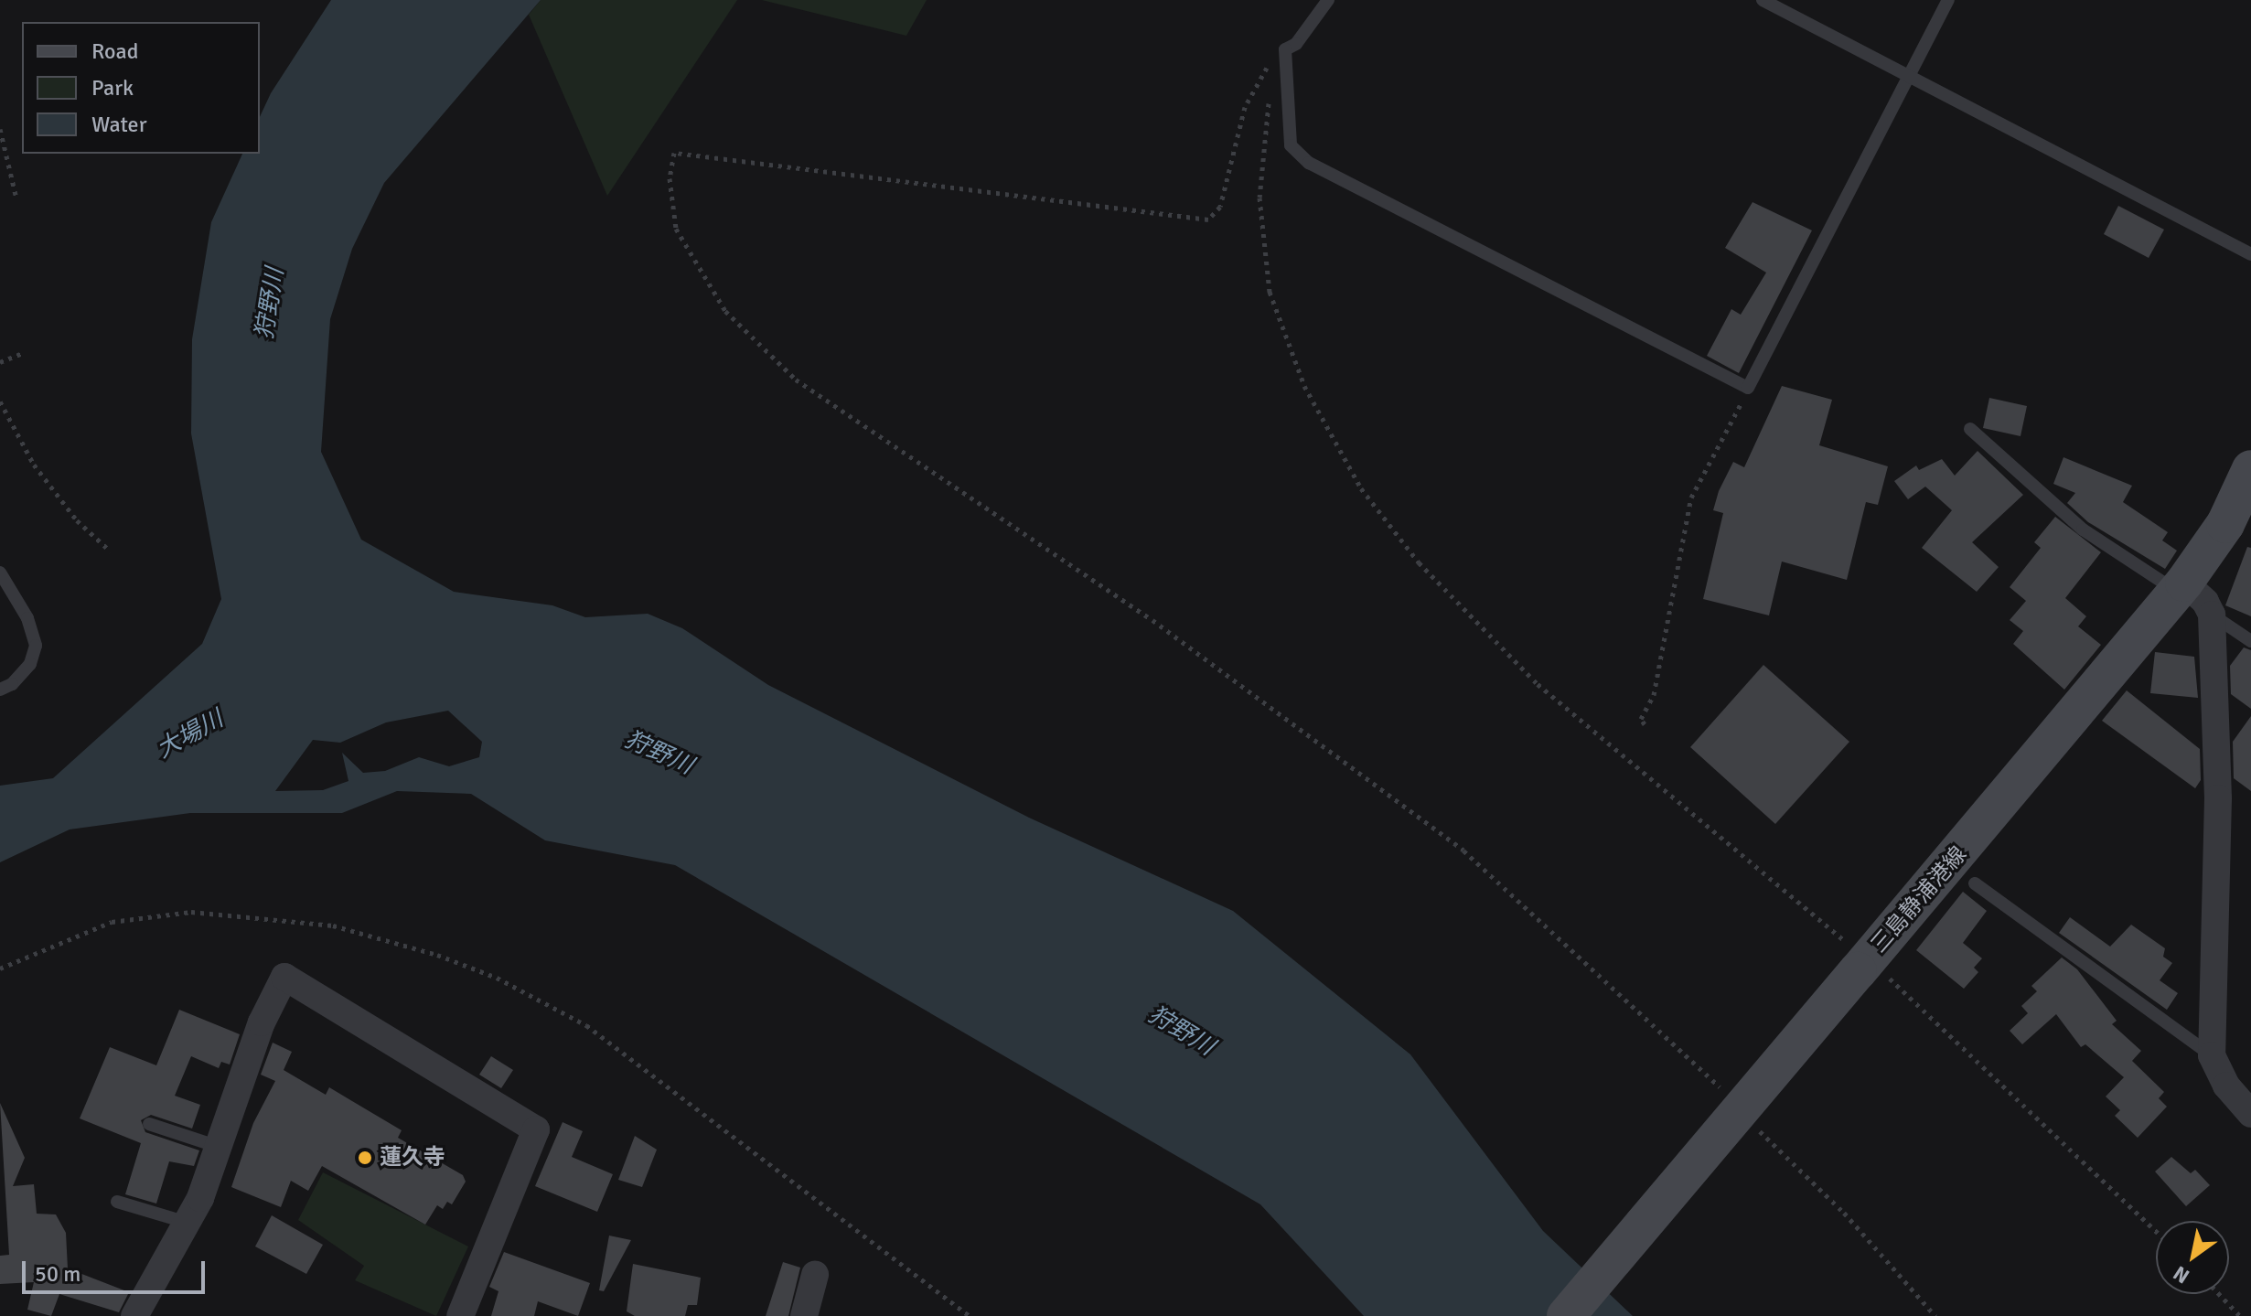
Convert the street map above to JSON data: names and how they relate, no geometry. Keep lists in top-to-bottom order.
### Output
{
  "streets": {
    "main road": ["三島静浦港線"]
  },
  "water": ["狩野川", "大場川"],
  "places": ["蓮久寺"],
  "legend": ["Road", "Park", "Water"],
  "scale_bar": "50 m",
  "north": "bottom left"
}
